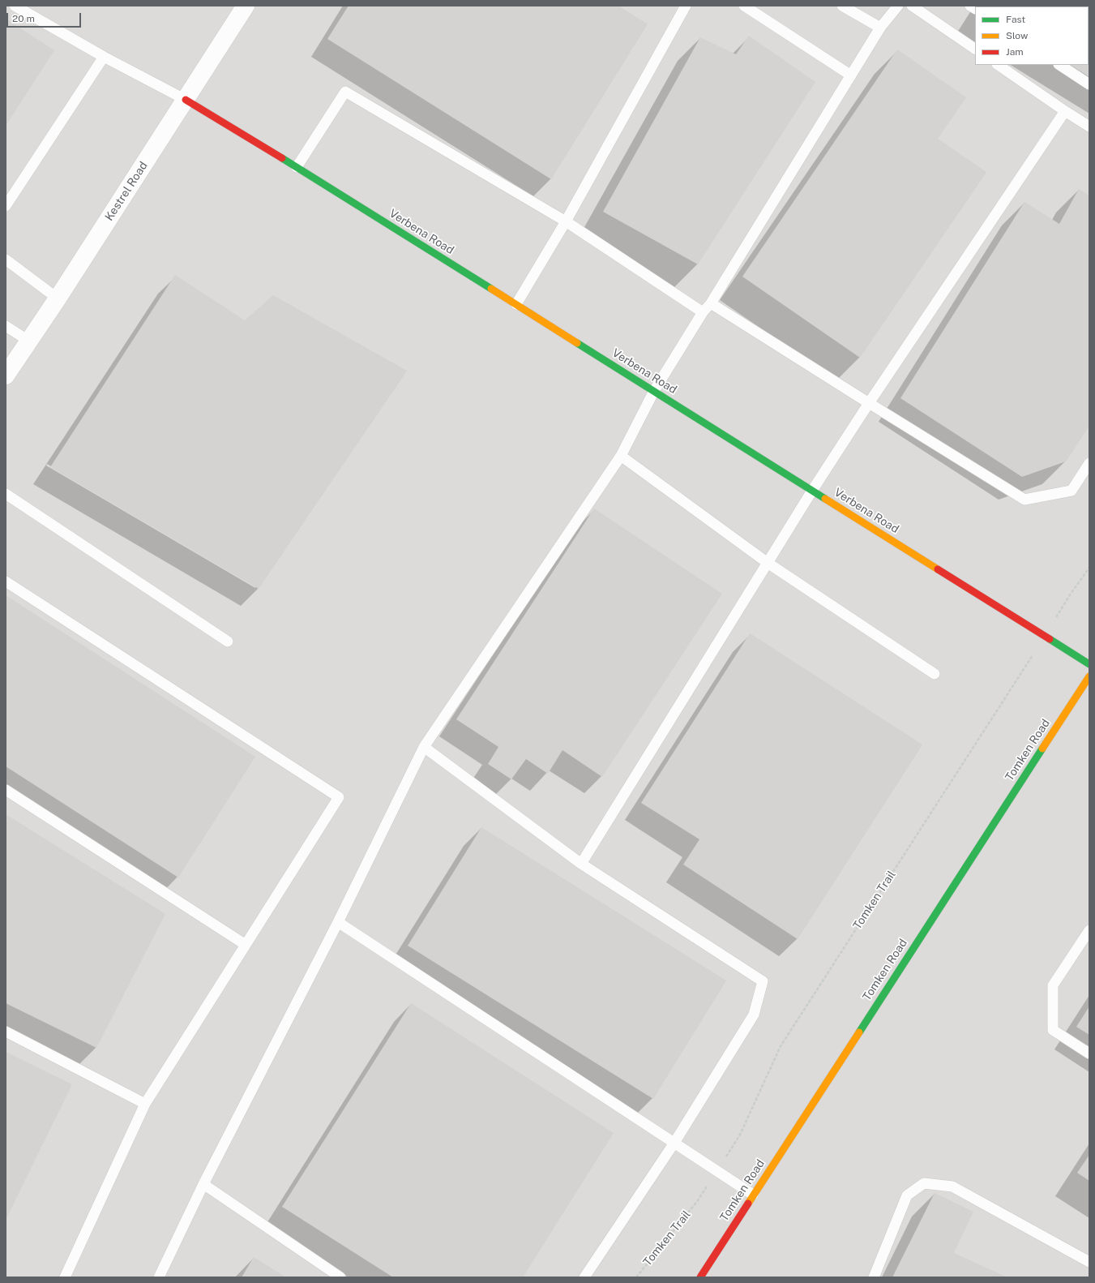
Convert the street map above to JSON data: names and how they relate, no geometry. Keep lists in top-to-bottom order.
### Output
{
  "streets": {
    "street": ["Kestrel Road", "Verbena Road", "Tomken Road"],
    "path": ["Tomken Trail"]
  },
  "crossings": [
    ["Kestrel Road", "Verbena Road"]
  ],
  "legend": ["Fast", "Slow", "Jam"],
  "scale_bar": "20 m"
}
